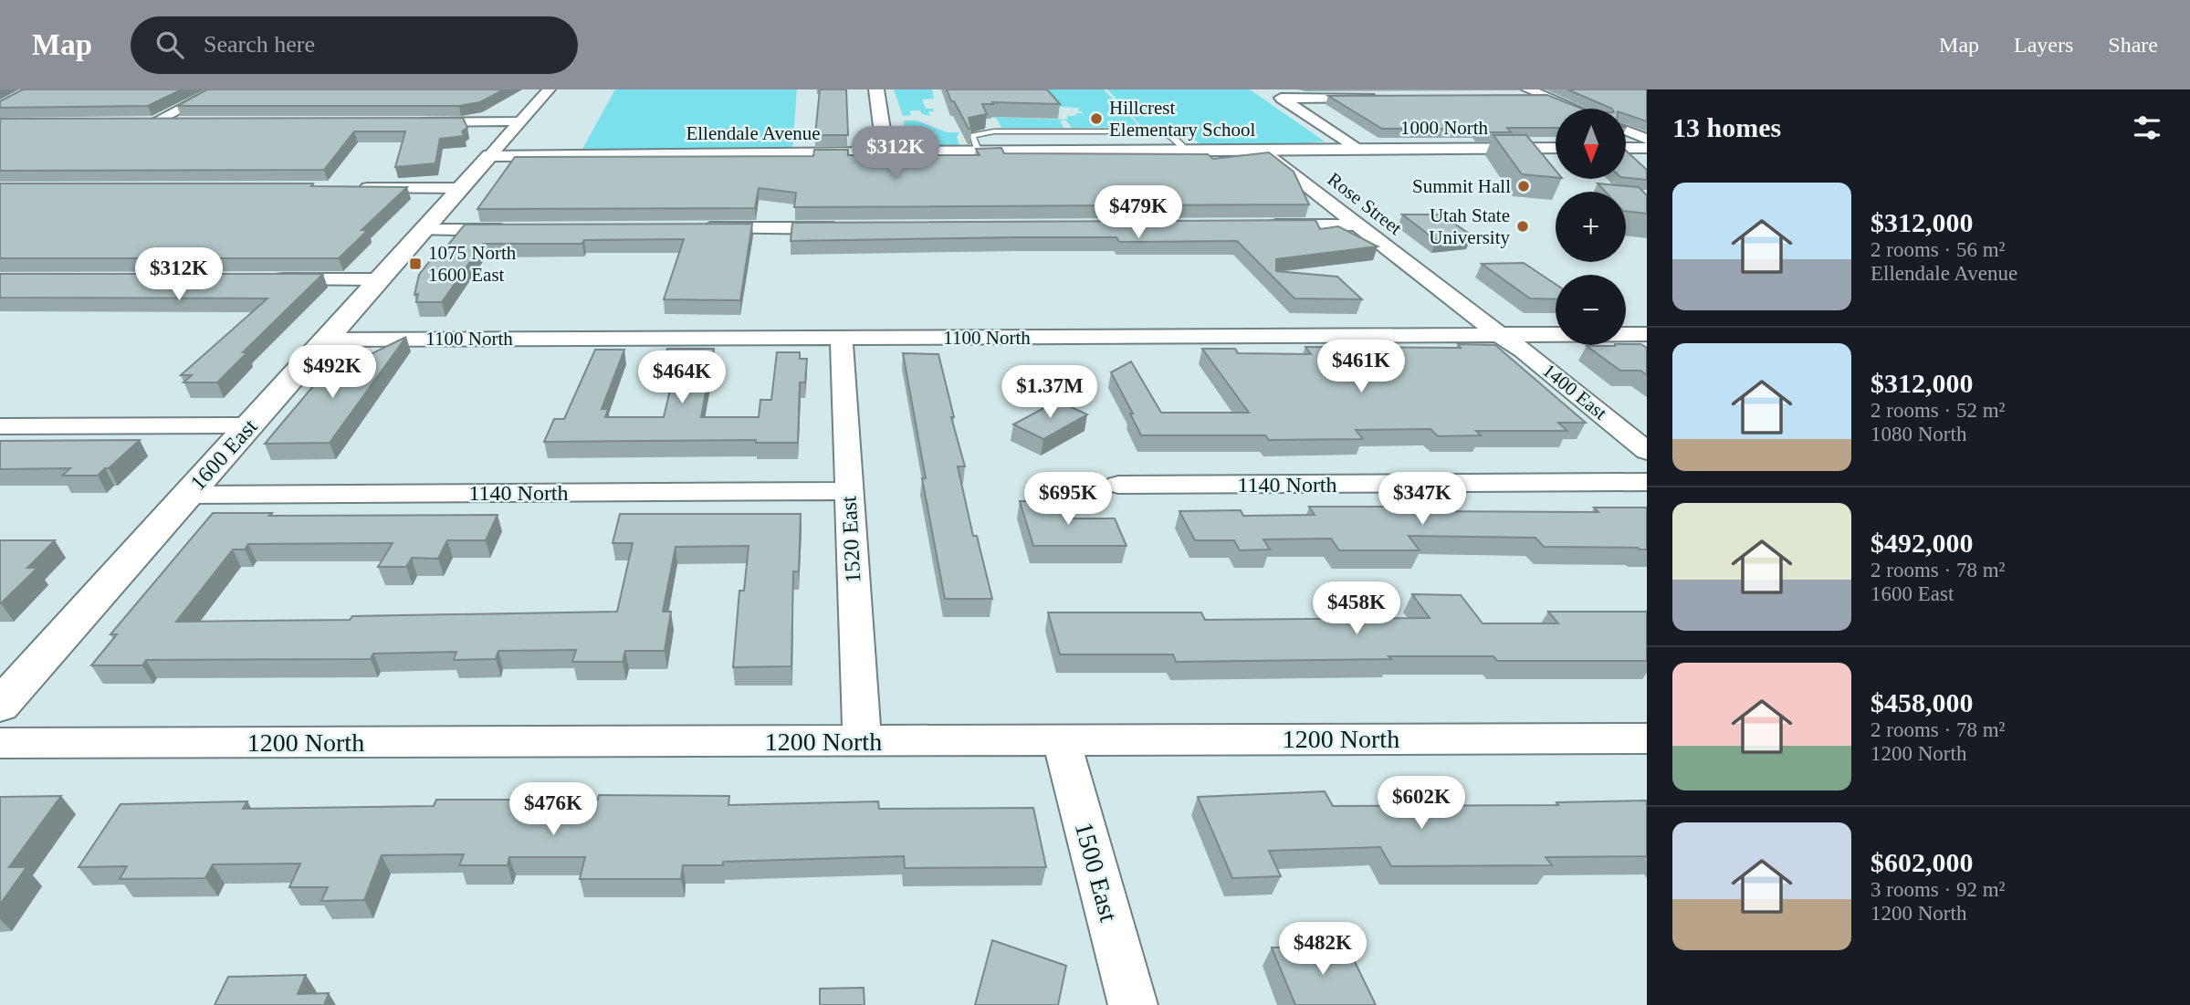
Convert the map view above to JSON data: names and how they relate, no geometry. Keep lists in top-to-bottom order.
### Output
{
  "streets": {
    "street": [
      "1000 North",
      "Ellendale Avenue",
      "Rose Street",
      "1100 North",
      "1400 East",
      "1600 East",
      "1140 North",
      "1520 East",
      "1200 North",
      "1500 East"
    ]
  },
  "crossings": [
    ["1000 North", "Ellendale Avenue"],
    ["Ellendale Avenue", "Rose Street"],
    ["Ellendale Avenue", "1600 East"],
    ["Rose Street", "1100 North"],
    ["Rose Street", "1400 East"],
    ["1100 North", "1400 East"],
    ["1100 North", "1600 East"],
    ["1100 North", "1520 East"],
    ["1600 East", "1140 North"],
    ["1140 North", "1520 East"],
    ["1520 East", "1200 North"],
    ["1200 North", "1500 East"]
  ],
  "places": {
    "other": ["Hillcrest Elementary School", "Summit Hall", "Utah State University"],
    "transit": ["1075 North 1600 East"]
  },
  "north": "bottom",
  "page": {
    "header": "Map",
    "search": "Search here",
    "nav": ["Map", "Layers", "Share"],
    "heading": "13 homes",
    "map_buttons": ["+", "−"],
    "price": [
      "$312K",
      "$479K",
      "$312K",
      "$461K",
      "$492K",
      "$464K",
      "$1.37M",
      "$695K",
      "$347K",
      "$458K",
      "$602K",
      "$476K",
      "$482K"
    ],
    "list": [
      {
        "name": "$312,000",
        "note": "2 rooms · 56 m² · Ellendale Avenue"
      },
      {
        "name": "$312,000",
        "note": "2 rooms · 52 m² · 1080 North"
      },
      {
        "name": "$492,000",
        "note": "2 rooms · 78 m² · 1600 East"
      },
      {
        "name": "$458,000",
        "note": "2 rooms · 78 m² · 1200 North"
      },
      {
        "name": "$602,000",
        "note": "3 rooms · 92 m² · 1200 North"
      }
    ]
  }
}
